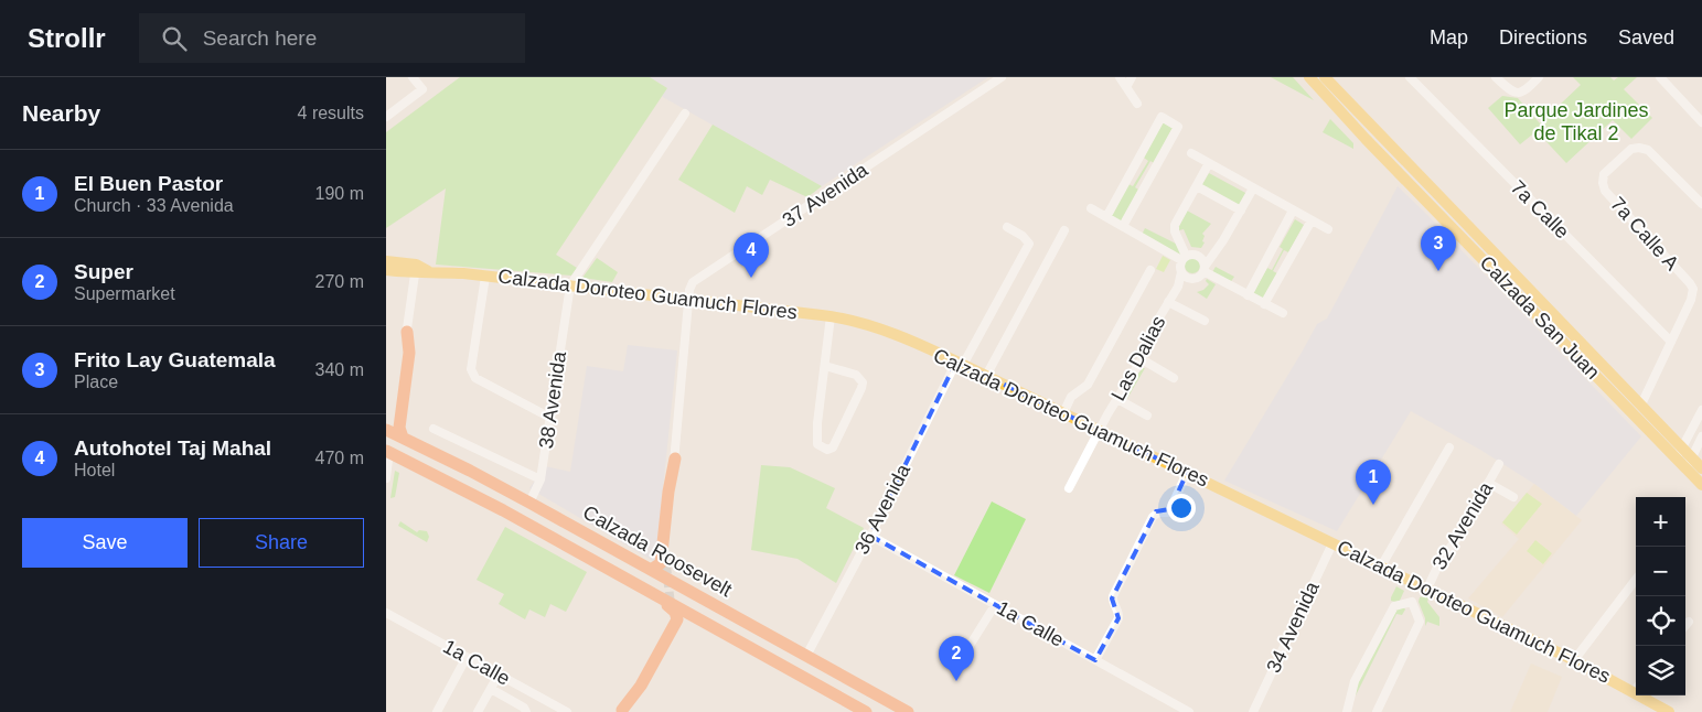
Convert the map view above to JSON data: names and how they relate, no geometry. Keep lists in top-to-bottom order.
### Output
{
  "streets": {
    "highway": ["Calzada Roosevelt"],
    "main road": ["Calzada Doroteo Guamuch Flores", "Calzada San Juan"],
    "street": [
      "37 Avenida",
      "7a Calle",
      "7a Calle A",
      "Las Dalias",
      "38 Avenida",
      "36 Avenida",
      "32 Avenida",
      "1a Calle",
      "34 Avenida"
    ]
  },
  "crossings": [
    ["37 Avenida", "Calzada Doroteo Guamuch Flores"],
    ["7a Calle", "7a Calle A"],
    ["Calzada Doroteo Guamuch Flores", "Las Dalias"],
    ["Calzada Doroteo Guamuch Flores", "38 Avenida"],
    ["Calzada Doroteo Guamuch Flores", "36 Avenida"],
    ["Calzada Doroteo Guamuch Flores", "32 Avenida"],
    ["Calzada Doroteo Guamuch Flores", "34 Avenida"],
    ["38 Avenida", "Calzada Roosevelt"],
    ["36 Avenida", "Calzada Roosevelt"],
    ["36 Avenida", "1a Calle"]
  ],
  "parks": ["Parque Jardines de Tikal 2"],
  "page": {
    "header": "Strollr",
    "search": "Search here",
    "nav": ["Map", "Directions", "Saved"],
    "heading": ["Nearby", "4 results"],
    "list": [
      {
        "mark": "1",
        "name": "El Buen Pastor",
        "note": "Church · 33 Avenida",
        "value": "190 m"
      },
      {
        "mark": "2",
        "name": "Super",
        "note": "Supermarket",
        "value": "270 m"
      },
      {
        "mark": "3",
        "name": "Frito Lay Guatemala",
        "note": "Place",
        "value": "340 m"
      },
      {
        "mark": "4",
        "name": "Autohotel Taj Mahal",
        "note": "Hotel",
        "value": "470 m"
      }
    ],
    "pins": [
      "3",
      "4",
      "1",
      "2"
    ],
    "map_buttons": ["+", "−"],
    "buttons": ["Save", "Share"]
  }
}
